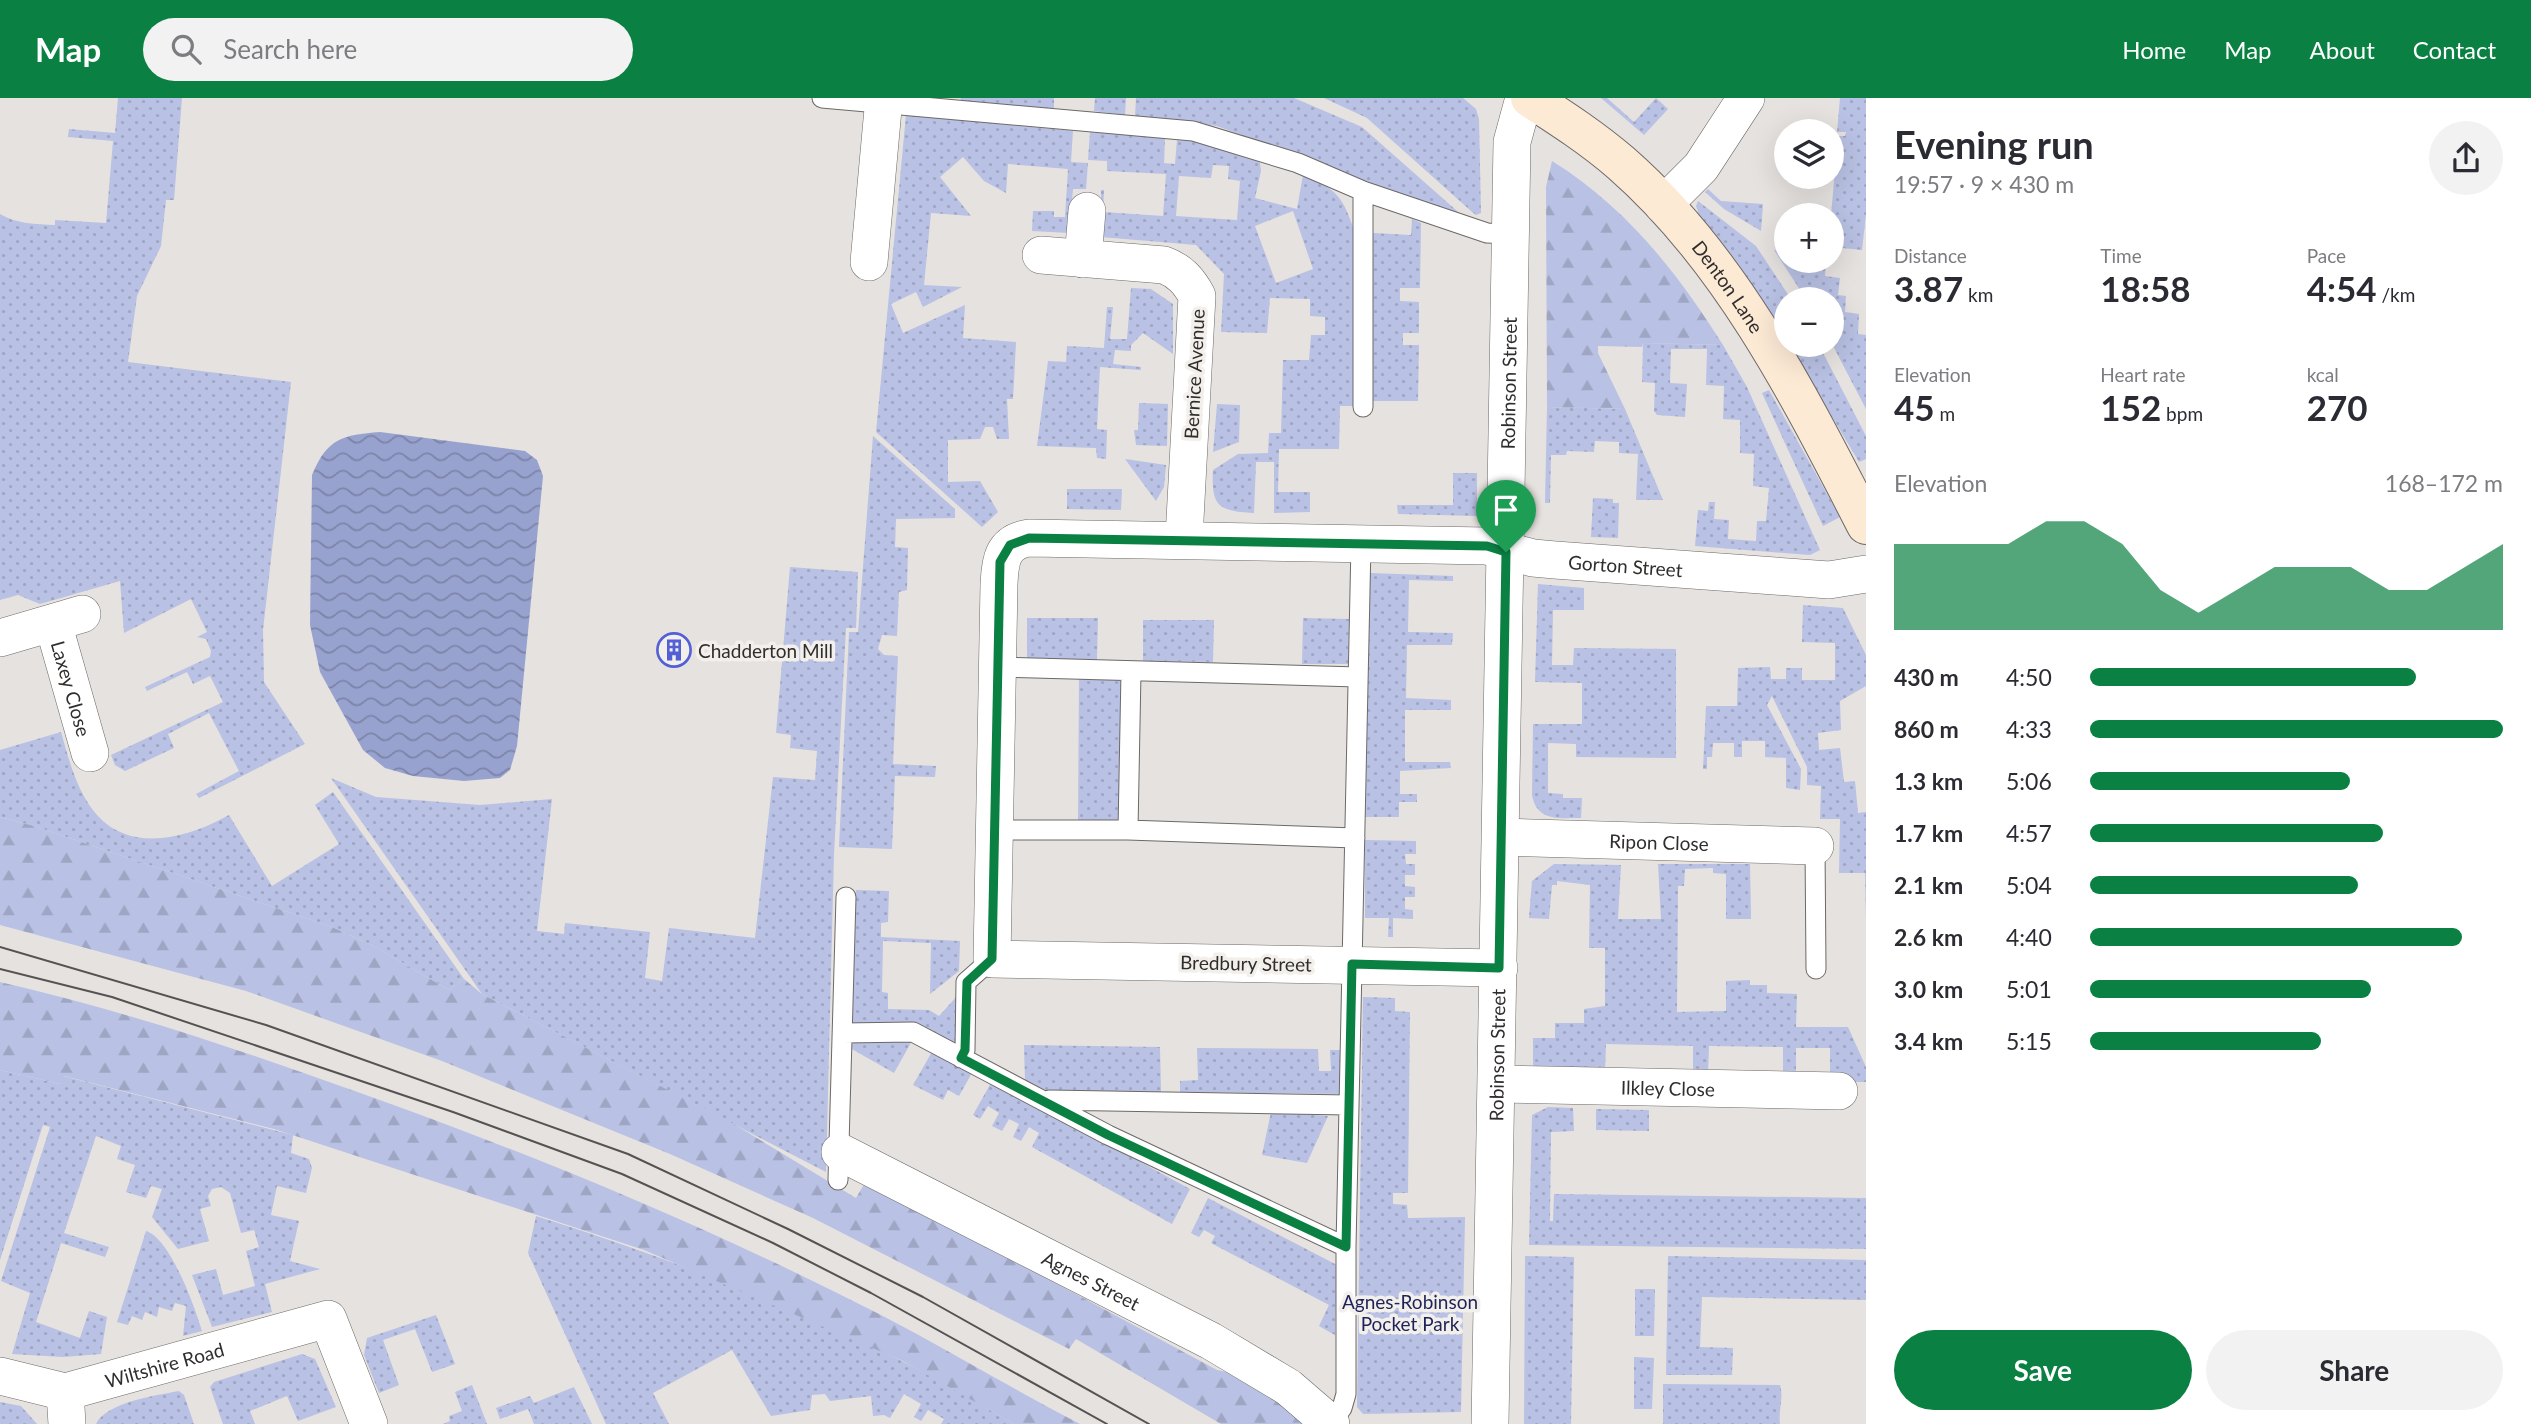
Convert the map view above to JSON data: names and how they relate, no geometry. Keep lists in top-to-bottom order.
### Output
{
  "streets": {
    "street": [
      "Denton Lane",
      "Bernice Avenue",
      "Robinson Street",
      "Gorton Street",
      "Laxey Close",
      "Ripon Close",
      "Bredbury Street",
      "Ilkley Close",
      "Agnes Street",
      "Wiltshire Road"
    ]
  },
  "crossings": [
    ["Bernice Avenue", "Gorton Street"],
    ["Robinson Street", "Gorton Street"],
    ["Robinson Street", "Ripon Close"],
    ["Robinson Street", "Bredbury Street"],
    ["Robinson Street", "Ilkley Close"]
  ],
  "parks": ["Agnes-Robinson Pocket Park"],
  "places": {
    "building": ["Chadderton Mill"]
  },
  "page": {
    "header": "Map",
    "search": "Search here",
    "nav": [
      "Home",
      "Map",
      "About",
      "Contact"
    ],
    "heading": ["Evening run", "19:57 · 9 × 430 m"],
    "map_buttons": ["+", "−"],
    "stats": [
      ["Distance", "3.87 km"],
      ["Time", "18:58"],
      ["Pace", "4:54 /km"],
      ["Elevation", "45 m"],
      ["Heart rate", "152 bpm"],
      ["kcal", "270"]
    ],
    "chart": ["Elevation", "168–172 m"],
    "list": [
      {
        "name": "430 m",
        "note": "4:50"
      },
      {
        "name": "860 m",
        "note": "4:33"
      },
      {
        "name": "1.3 km",
        "note": "5:06"
      },
      {
        "name": "1.7 km",
        "note": "4:57"
      },
      {
        "name": "2.1 km",
        "note": "5:04"
      },
      {
        "name": "2.6 km",
        "note": "4:40"
      },
      {
        "name": "3.0 km",
        "note": "5:01"
      },
      {
        "name": "3.4 km",
        "note": "5:15"
      }
    ],
    "buttons": ["Save", "Share"]
  }
}
